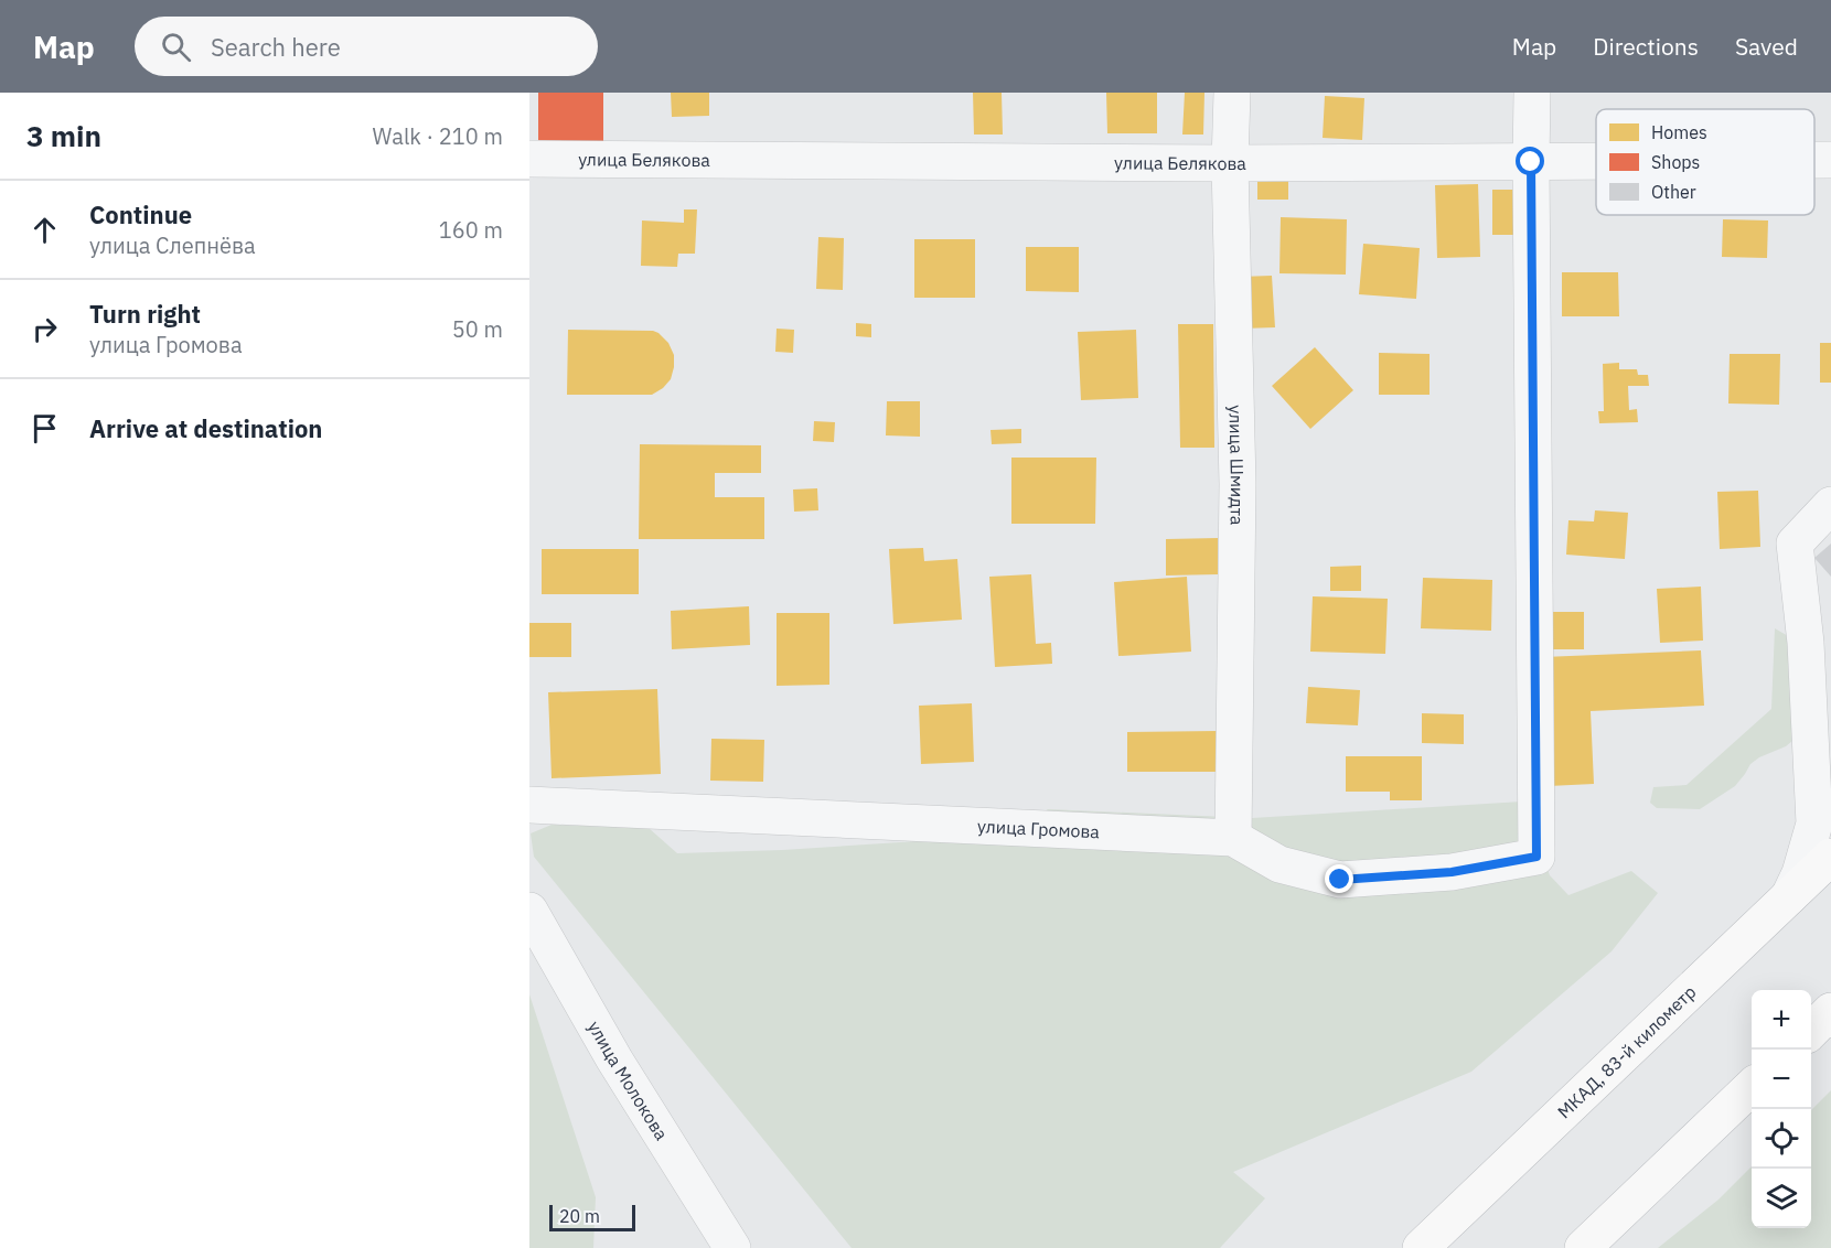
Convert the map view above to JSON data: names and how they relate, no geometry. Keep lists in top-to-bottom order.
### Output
{
  "streets": {
    "highway": ["МКАД, 83-й километр"],
    "street": [
      "улица Белякова",
      "улица Шмидта",
      "улица Громова",
      "улица Молокова"
    ]
  },
  "crossings": [
    ["улица Белякова", "улица Шмидта"],
    ["улица Белякова", "улица Громова"],
    ["улица Шмидта", "улица Громова"]
  ],
  "legend": ["Homes", "Shops", "Other"],
  "scale_bar": "20 m",
  "page": {
    "header": "Map",
    "search": "Search here",
    "nav": ["Map", "Directions", "Saved"],
    "heading": ["3 min", "Walk · 210 m"],
    "list": [
      ["Continue", "улица Слепнёва", "160 m"],
      ["Turn right", "улица Громова", "50 m"],
      "Arrive at destination"
    ],
    "map_buttons": ["+", "−"],
    "scale": "20 m"
  }
}
